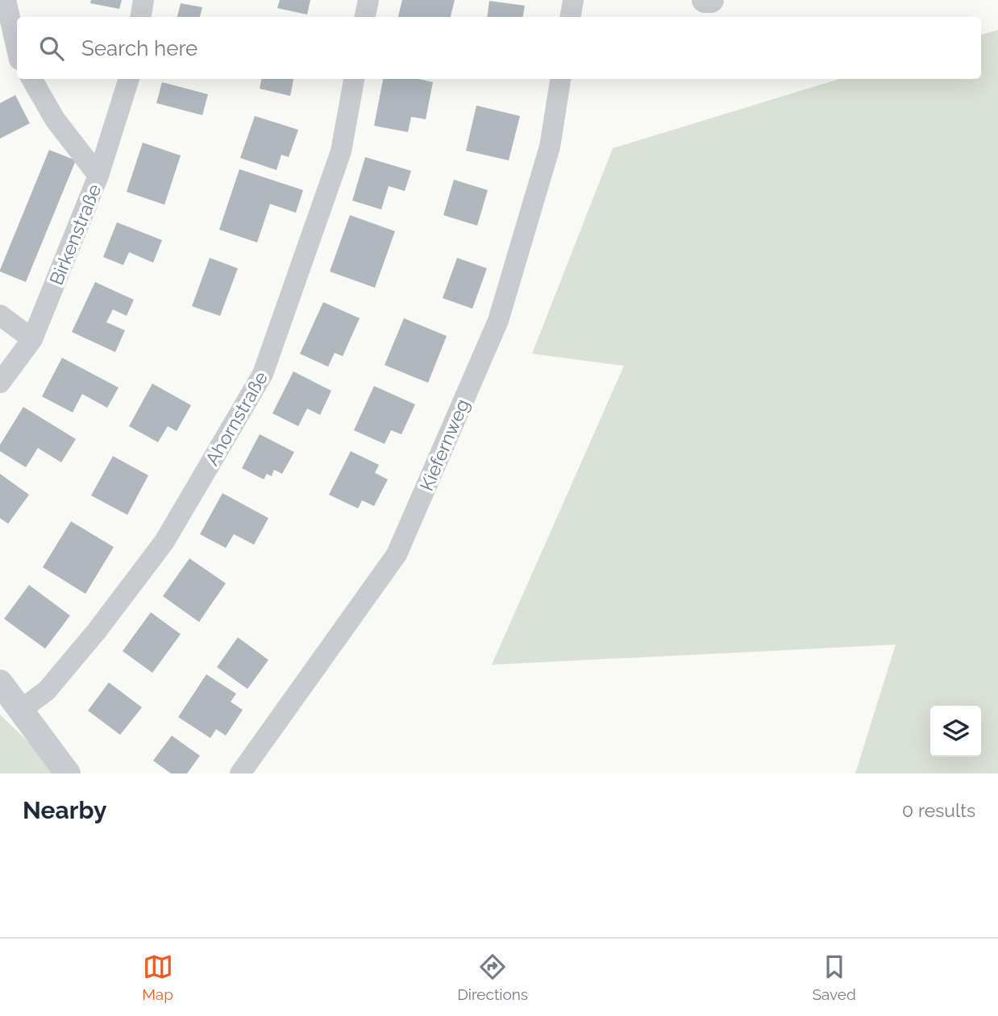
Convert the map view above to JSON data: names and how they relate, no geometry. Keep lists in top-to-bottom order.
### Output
{
  "streets": {
    "street": ["Birkenstraße", "Ahornstraße", "Kiefernweg"]
  },
  "page": {
    "search": "Search here",
    "heading": ["Nearby", "0 results"],
    "nav": ["Map", "Directions", "Saved"]
  }
}
